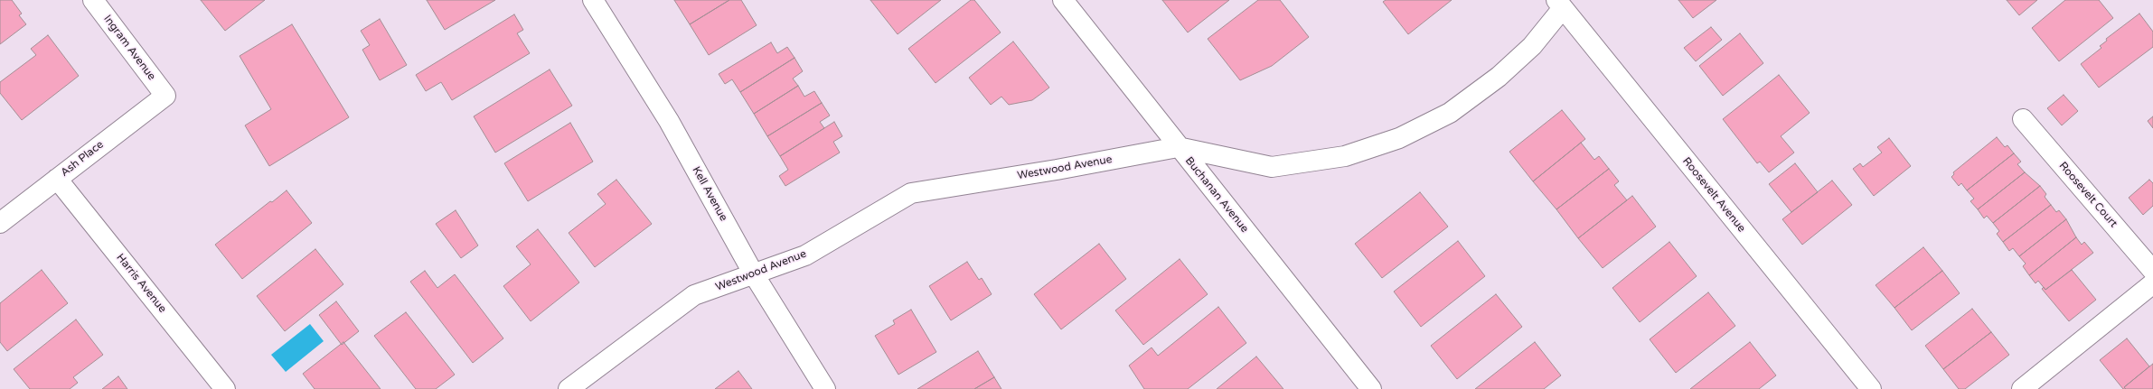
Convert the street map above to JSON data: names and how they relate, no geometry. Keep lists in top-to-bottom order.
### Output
{
  "streets": {
    "street": [
      "Ingram Avenue",
      "Ash Place",
      "Westwood Avenue",
      "Kell Avenue",
      "Buchanan Avenue",
      "Roosevelt Avenue",
      "Roosevelt Court",
      "Harris Avenue"
    ]
  },
  "crossings": [
    ["Ingram Avenue", "Ash Place"],
    ["Ash Place", "Harris Avenue"],
    ["Westwood Avenue", "Kell Avenue"],
    ["Westwood Avenue", "Buchanan Avenue"],
    ["Westwood Avenue", "Roosevelt Avenue"]
  ]
}
